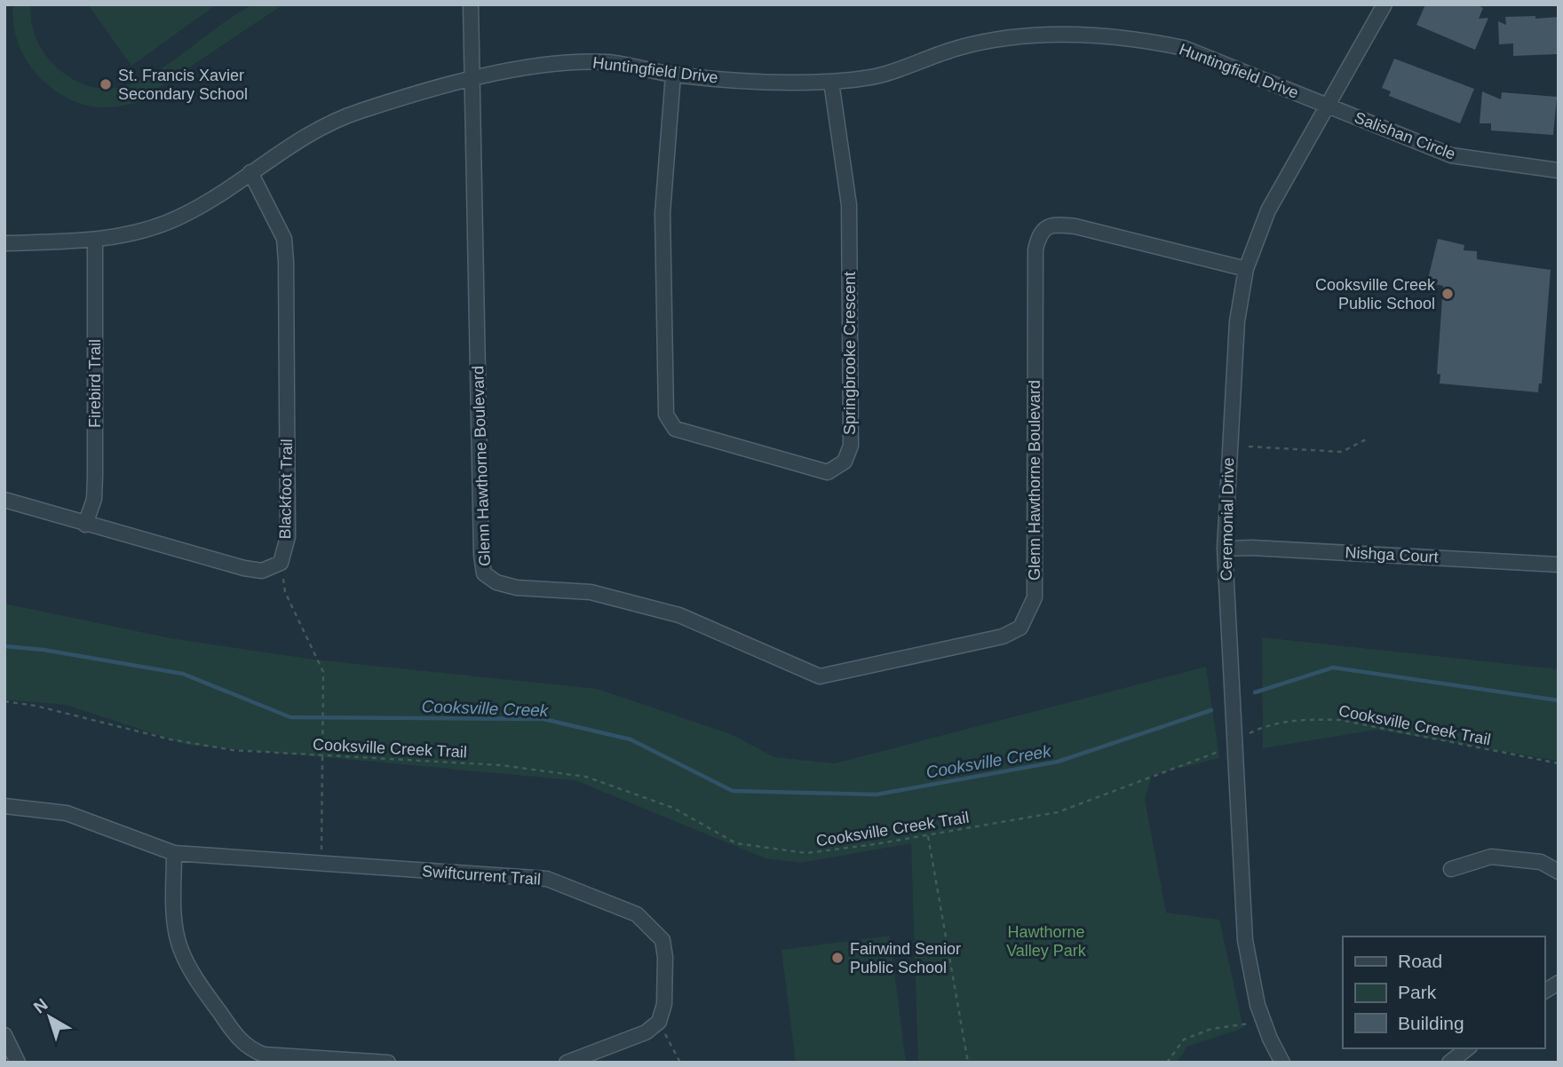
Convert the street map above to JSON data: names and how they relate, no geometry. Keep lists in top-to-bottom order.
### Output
{
  "streets": {
    "street": [
      "Huntingfield Drive",
      "Salishan Circle",
      "Springbrooke Crescent",
      "Firebird Trail",
      "Glenn Hawthorne Boulevard",
      "Blackfoot Trail",
      "Ceremonial Drive",
      "Nishga Court",
      "Swiftcurrent Trail"
    ],
    "path": ["Cooksville Creek Trail"]
  },
  "crossings": [
    ["Huntingfield Drive", "Salishan Circle"],
    ["Huntingfield Drive", "Springbrooke Crescent"],
    ["Huntingfield Drive", "Firebird Trail"],
    ["Huntingfield Drive", "Glenn Hawthorne Boulevard"],
    ["Huntingfield Drive", "Blackfoot Trail"],
    ["Huntingfield Drive", "Ceremonial Drive"],
    ["Salishan Circle", "Ceremonial Drive"],
    ["Glenn Hawthorne Boulevard", "Ceremonial Drive"],
    ["Ceremonial Drive", "Nishga Court"],
    ["Ceremonial Drive", "Cooksville Creek Trail"]
  ],
  "water": ["Cooksville Creek"],
  "parks": ["Hawthorne Valley Park"],
  "places": ["St. Francis Xavier Secondary School", "Cooksville Creek Public School", "Fairwind Senior Public School"],
  "legend": ["Road", "Park", "Building"],
  "north": "top left"
}
